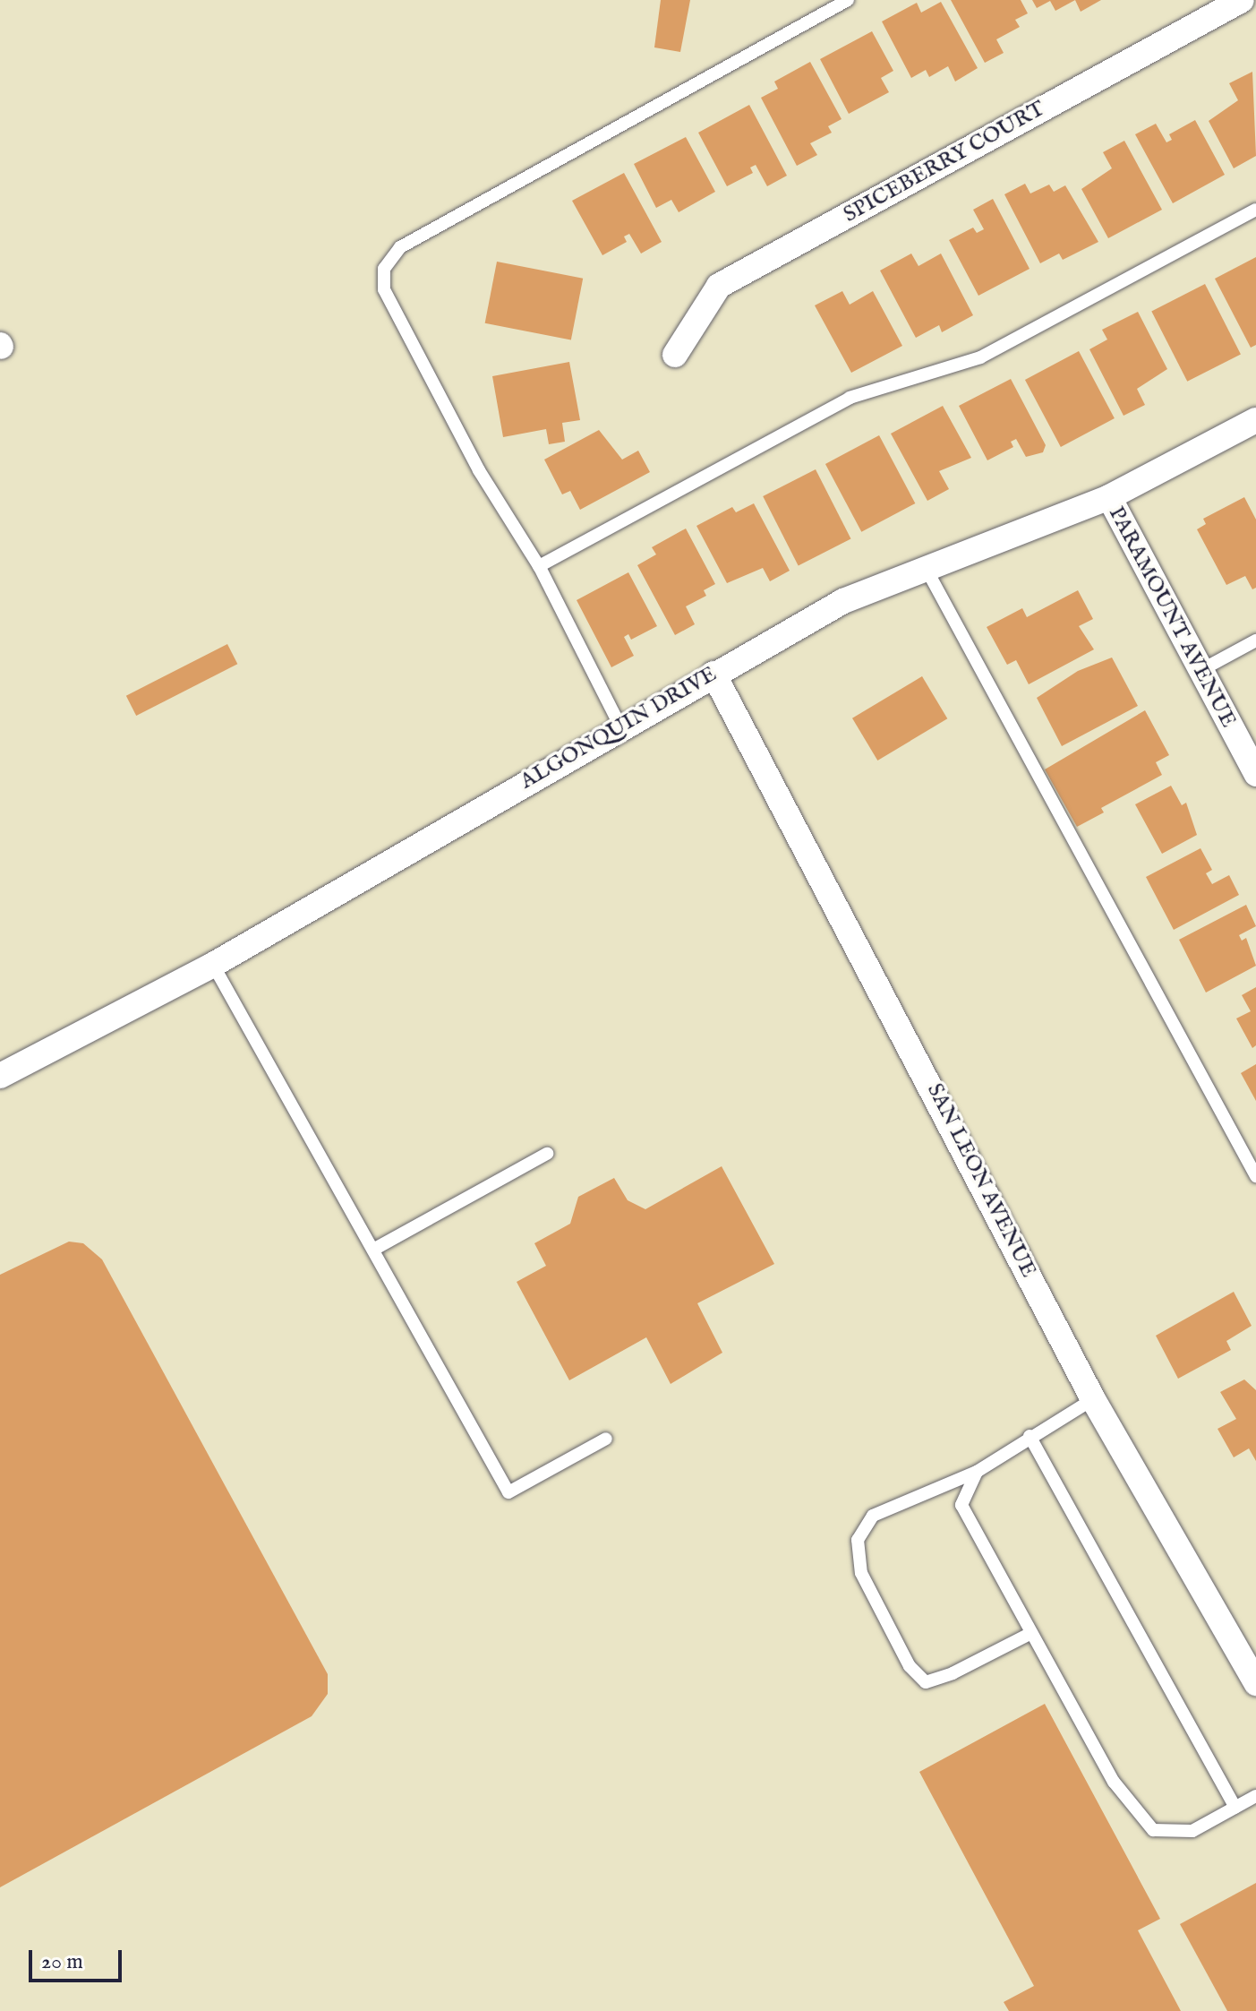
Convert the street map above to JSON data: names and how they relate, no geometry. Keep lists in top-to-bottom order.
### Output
{
  "streets": {
    "street": [
      "SPICEBERRY COURT",
      "PARAMOUNT AVENUE",
      "ALGONQUIN DRIVE",
      "SAN LEON AVENUE"
    ]
  },
  "crossings": [
    ["PARAMOUNT AVENUE", "ALGONQUIN DRIVE"],
    ["ALGONQUIN DRIVE", "SAN LEON AVENUE"]
  ],
  "scale_bar": "20 m"
}
